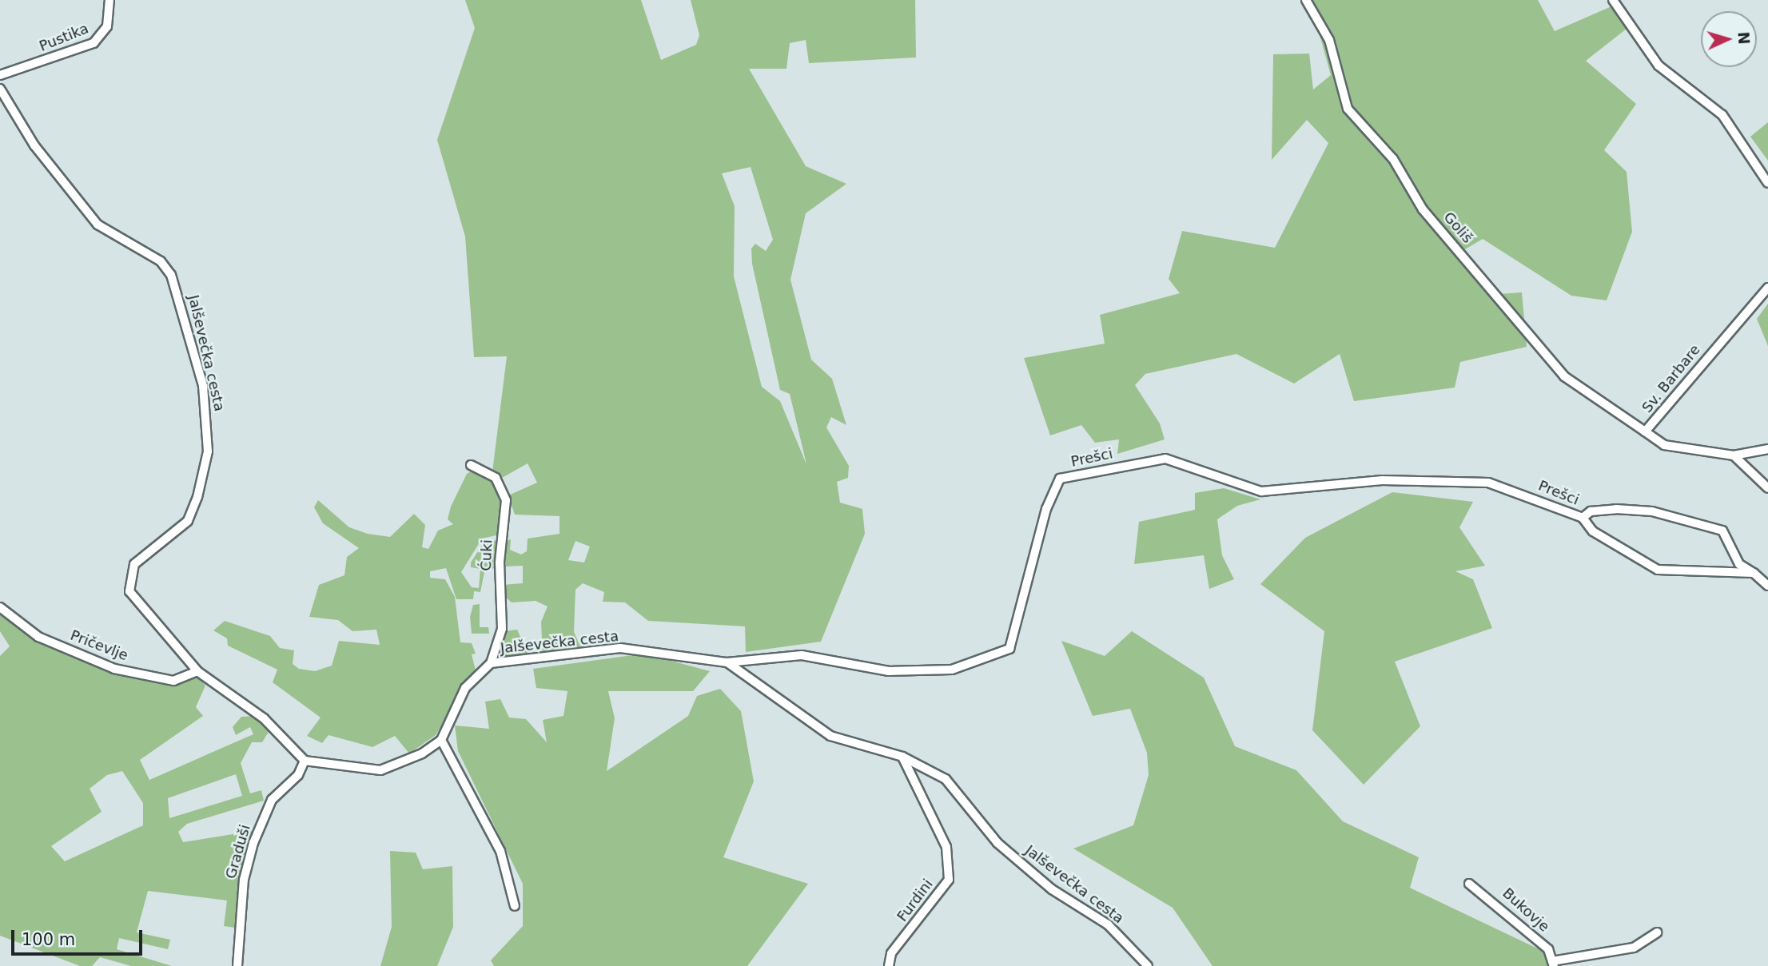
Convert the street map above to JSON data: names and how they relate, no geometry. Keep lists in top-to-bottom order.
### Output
{
  "streets": {
    "street": [
      "Pustika",
      "Goliš",
      "Jalševečka cesta",
      "Sv. Barbare",
      "Prešci",
      "Ćuki",
      "Pričevlje",
      "Graduši",
      "Furdini",
      "Bukovje"
    ]
  },
  "crossings": [
    ["Goliš", "Sv. Barbare"],
    ["Jalševečka cesta", "Prešci"],
    ["Jalševečka cesta", "Ćuki"],
    ["Jalševečka cesta", "Pričevlje"],
    ["Jalševečka cesta", "Graduši"],
    ["Jalševečka cesta", "Furdini"]
  ],
  "scale_bar": "100 m",
  "north": "right"
}
